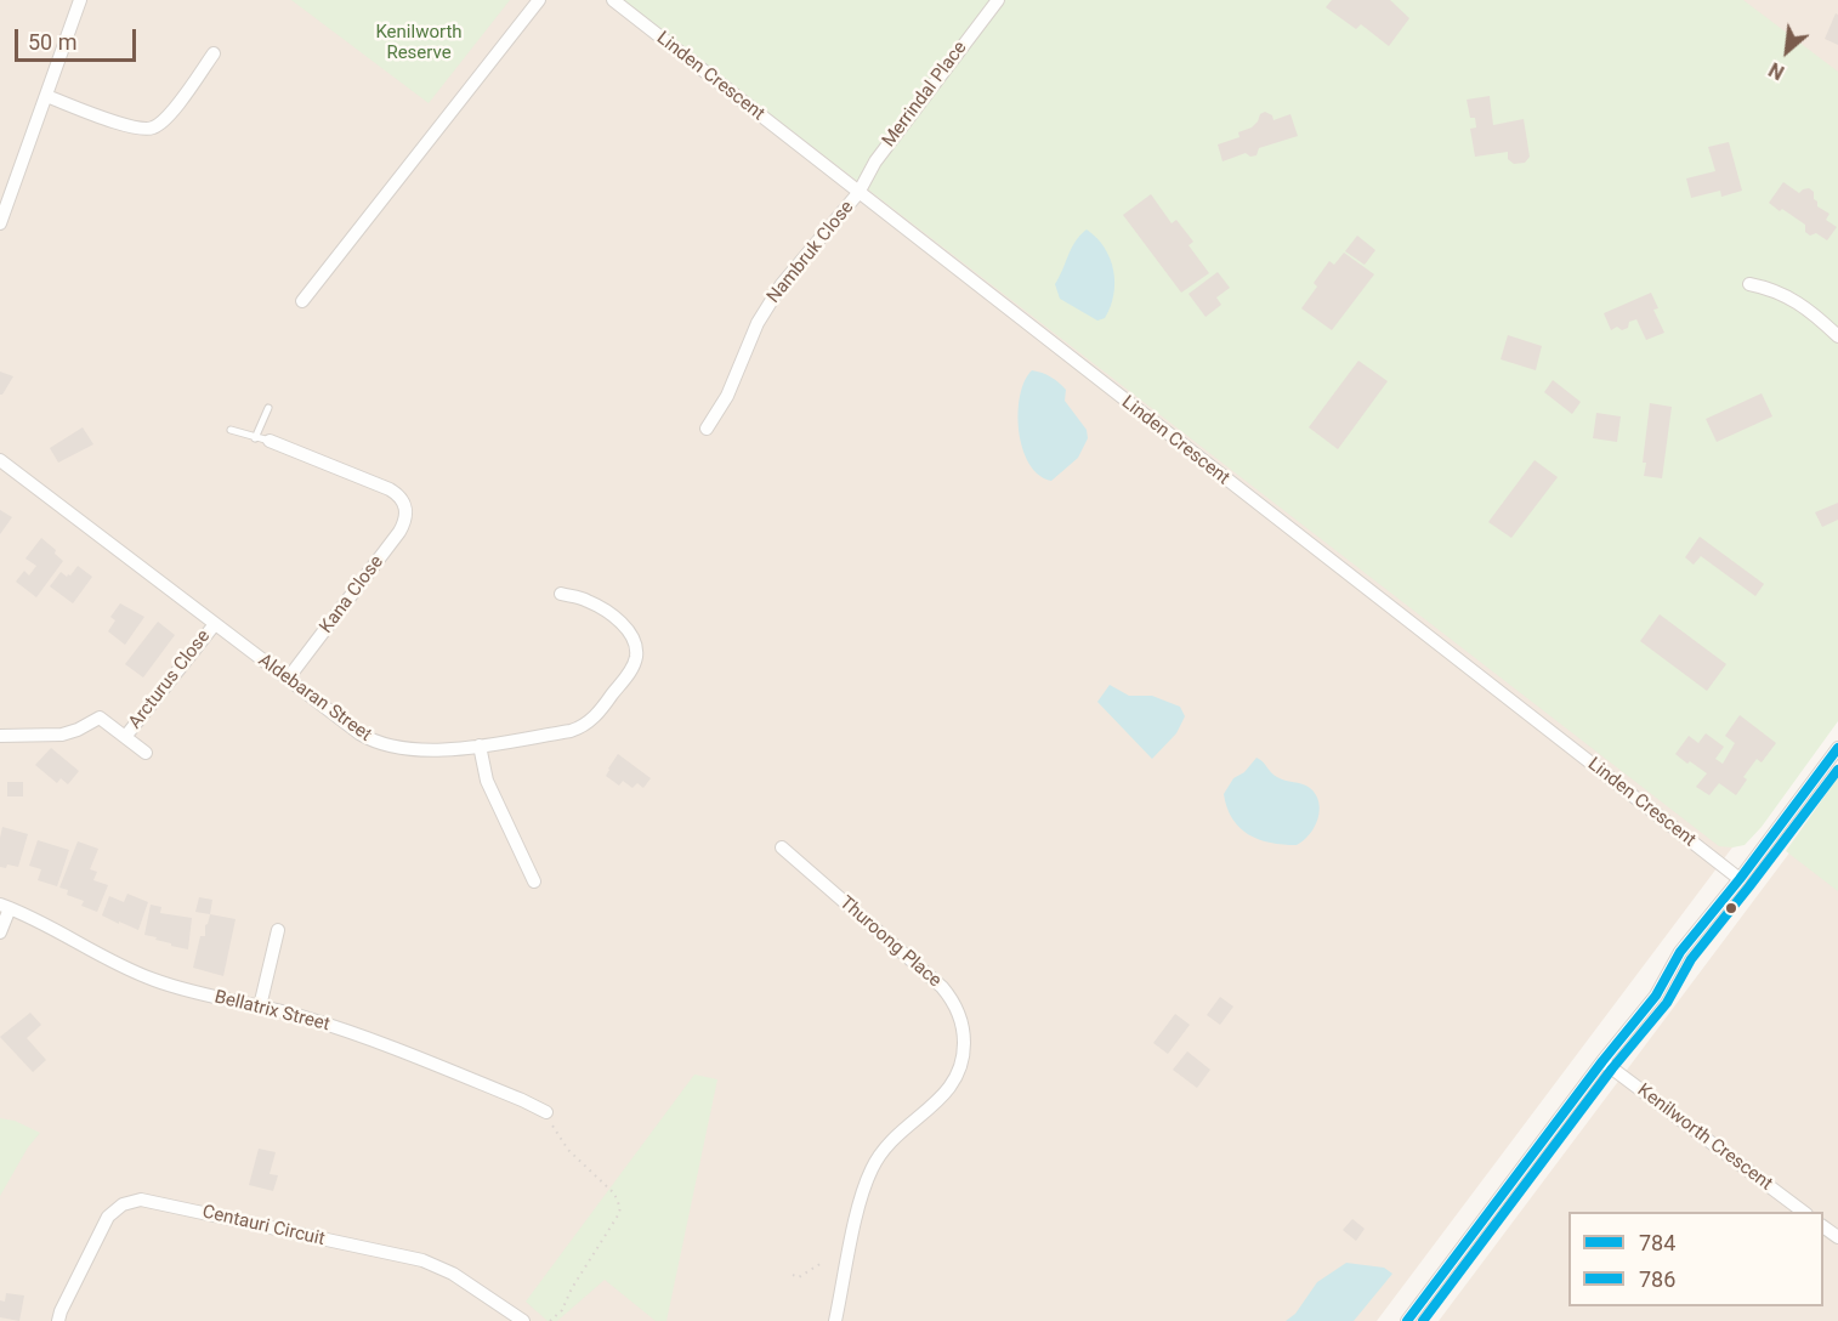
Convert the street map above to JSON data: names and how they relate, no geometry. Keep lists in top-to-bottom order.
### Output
{
  "streets": {
    "street": [
      "Linden Crescent",
      "Merrindal Place",
      "Nambruk Close",
      "Kana Close",
      "Arcturus Close",
      "Aldebaran Street",
      "Thuroong Place",
      "Bellatrix Street",
      "Kenilworth Crescent",
      "Centauri Circuit"
    ]
  },
  "crossings": [
    ["Linden Crescent", "Merrindal Place"],
    ["Linden Crescent", "Nambruk Close"],
    ["Merrindal Place", "Nambruk Close"],
    ["Kana Close", "Aldebaran Street"],
    ["Arcturus Close", "Aldebaran Street"]
  ],
  "parks": ["Kenilworth Reserve"],
  "lines": ["transit line 784", "transit line 786"],
  "legend": ["784", "786"],
  "scale_bar": "50 m",
  "north": "bottom left"
}
